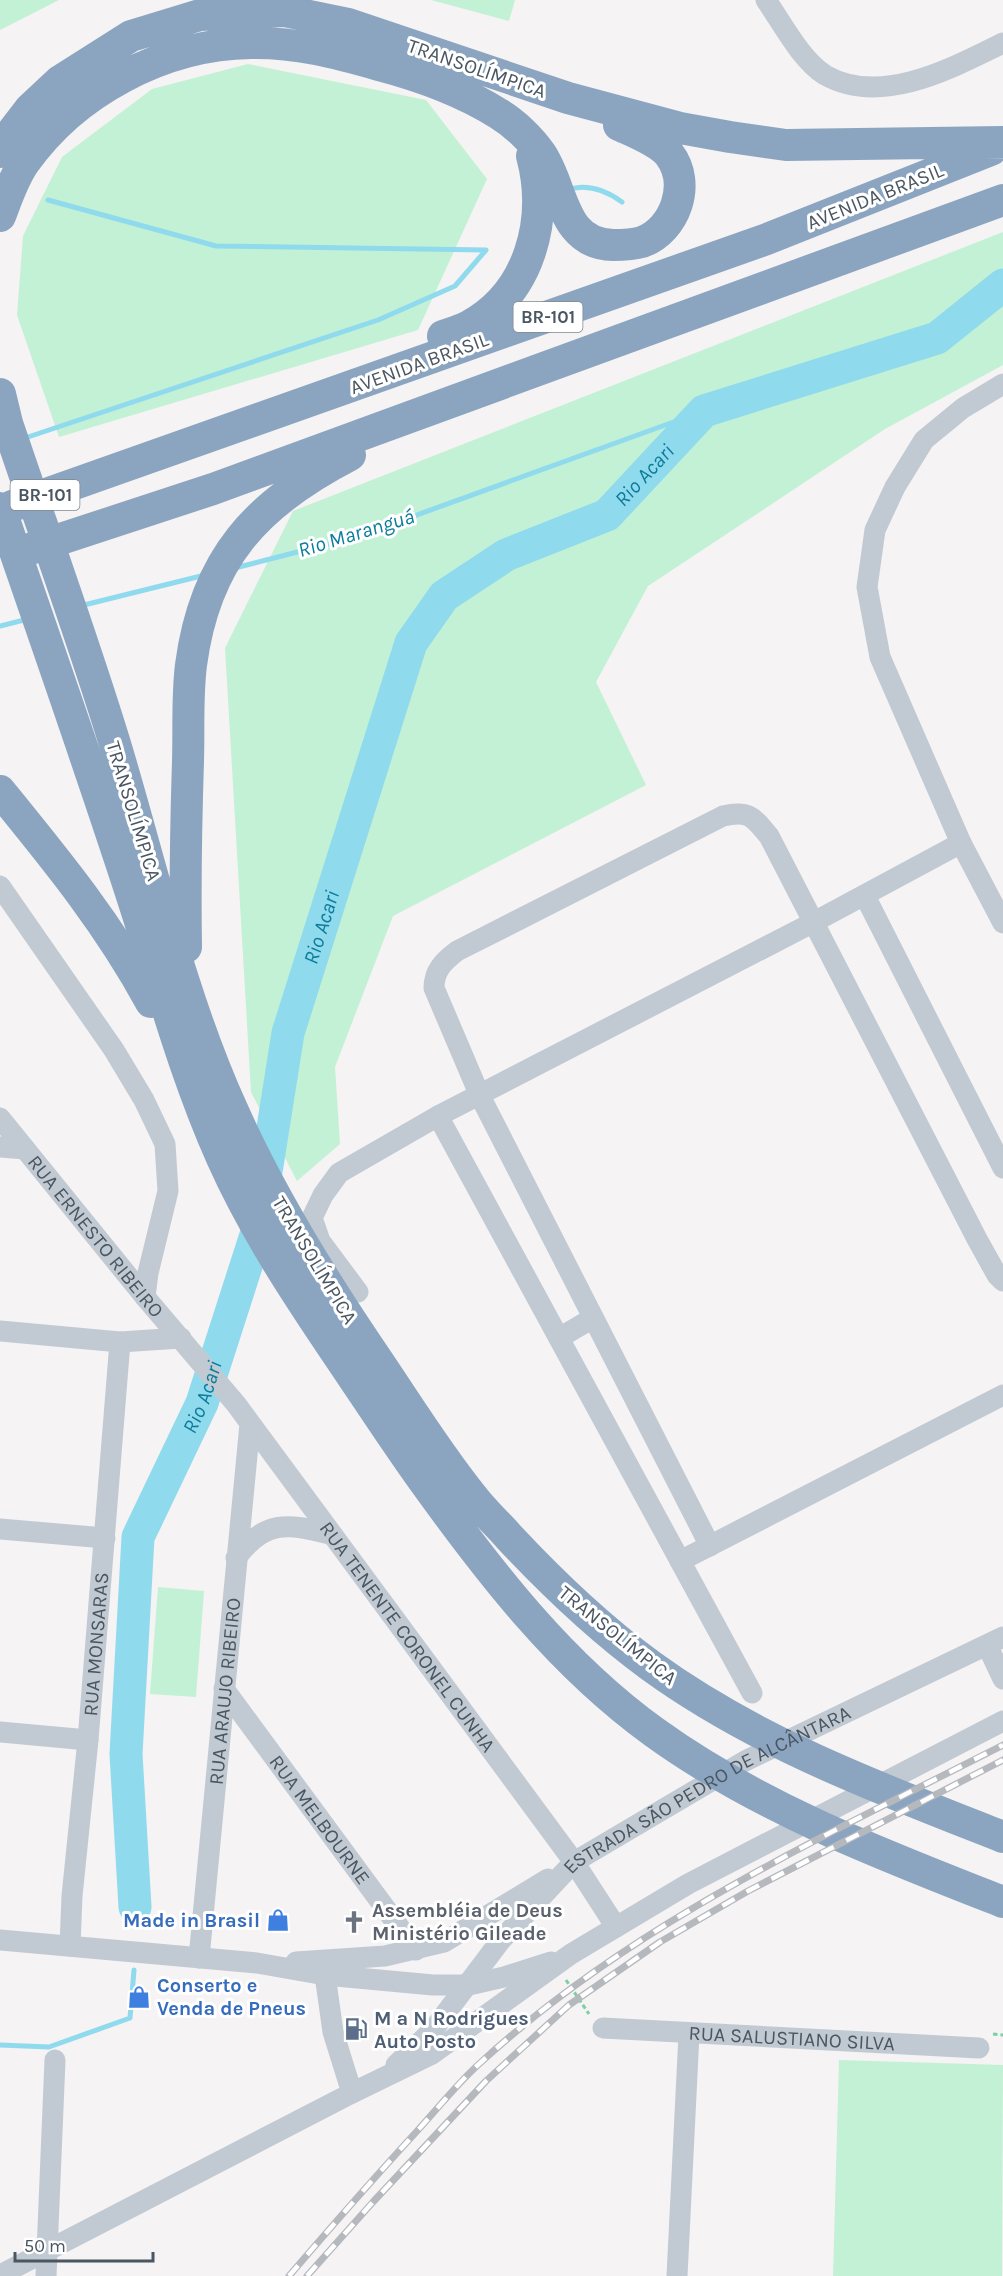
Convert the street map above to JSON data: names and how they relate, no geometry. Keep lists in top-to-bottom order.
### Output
{
  "streets": {
    "highway": ["TRANSOLÍMPICA", "AVENIDA BRASIL", "BR-101"],
    "street": [
      "RUA ERNESTO RIBEIRO",
      "RUA TENENTE CORONEL CUNHA",
      "RUA MONSARAS",
      "RUA ARAUJO RIBEIRO",
      "ESTRADA SÃO PEDRO DE ALCÂNTARA",
      "RUA MELBOURNE",
      "RUA SALUSTIANO SILVA"
    ]
  },
  "crossings": [
    ["TRANSOLÍMPICA", "AVENIDA BRASIL"],
    ["RUA ERNESTO RIBEIRO", "RUA TENENTE CORONEL CUNHA"],
    ["RUA TENENTE CORONEL CUNHA", "RUA ARAUJO RIBEIRO"],
    ["RUA TENENTE CORONEL CUNHA", "ESTRADA SÃO PEDRO DE ALCÂNTARA"],
    ["RUA ARAUJO RIBEIRO", "RUA MELBOURNE"]
  ],
  "water": ["Rio Acari", "Rio Maranguá"],
  "places": {
    "shop": ["Made in Brasil", "Conserto e Venda de Pneus"],
    "church": ["Assembléia de Deus Ministério Gileade"],
    "fuel station": ["M a N Rodrigues Auto Posto"]
  },
  "scale_bar": "50 m"
}
